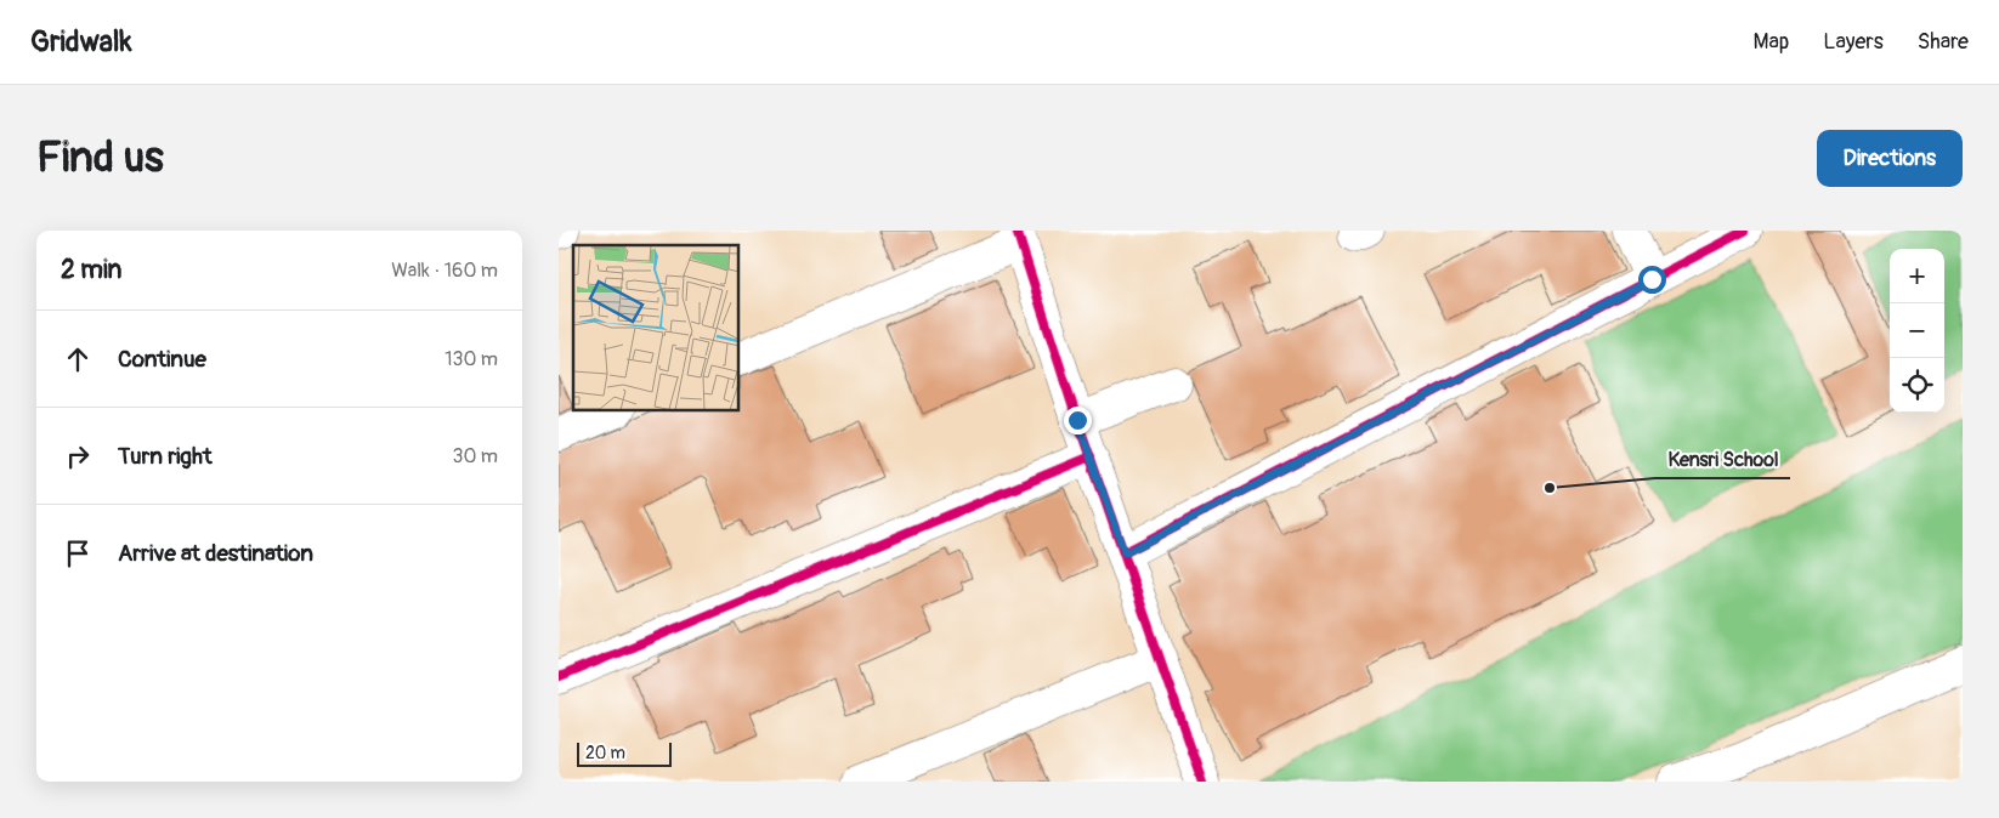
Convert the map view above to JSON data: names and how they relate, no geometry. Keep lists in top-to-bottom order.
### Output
{
  "places": ["Kensri School"],
  "scale_bar": "20 m",
  "page": {
    "header": "Gridwalk",
    "nav": ["Map", "Layers", "Share"],
    "buttons": "Directions",
    "title": "Find us",
    "heading": ["2 min", "Walk · 160 m"],
    "map_buttons": ["+", "−"],
    "list": [
      ["Continue", "130 m"],
      ["Turn right", "30 m"],
      "Arrive at destination"
    ],
    "scale": "20 m"
  }
}
